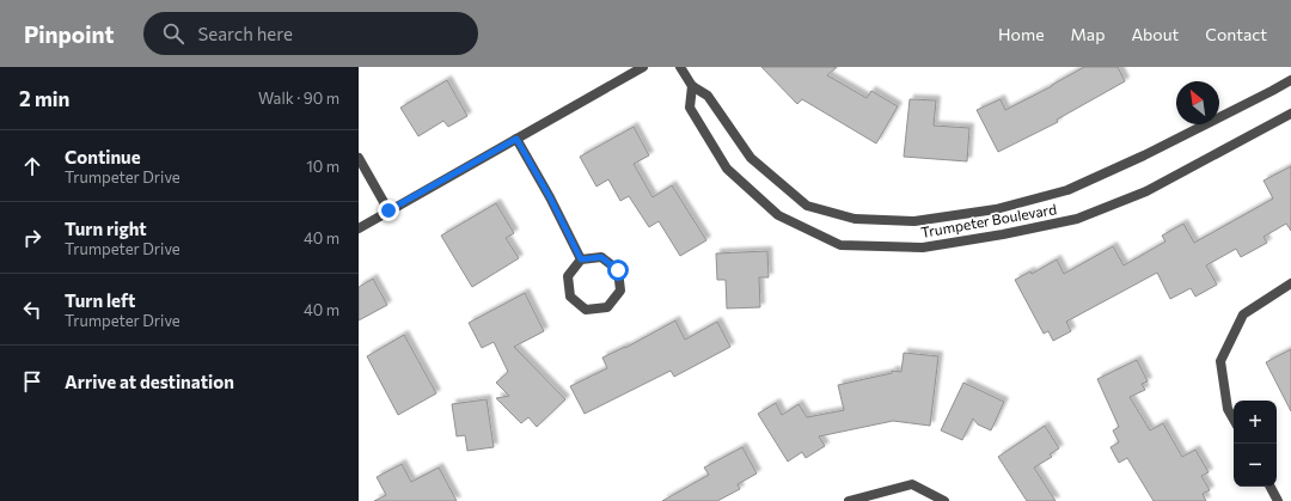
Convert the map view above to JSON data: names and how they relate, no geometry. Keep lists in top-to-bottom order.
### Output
{
  "streets": {
    "street": ["Trumpeter Boulevard"]
  },
  "north": "top left",
  "page": {
    "header": "Pinpoint",
    "search": "Search here",
    "nav": [
      "Home",
      "Map",
      "About",
      "Contact"
    ],
    "heading": ["2 min", "Walk · 90 m"],
    "list": [
      ["Continue", "Trumpeter Drive", "10 m"],
      ["Turn right", "Trumpeter Drive", "40 m"],
      ["Turn left", "Trumpeter Drive", "40 m"],
      "Arrive at destination"
    ],
    "map_buttons": ["+", "−"]
  }
}
